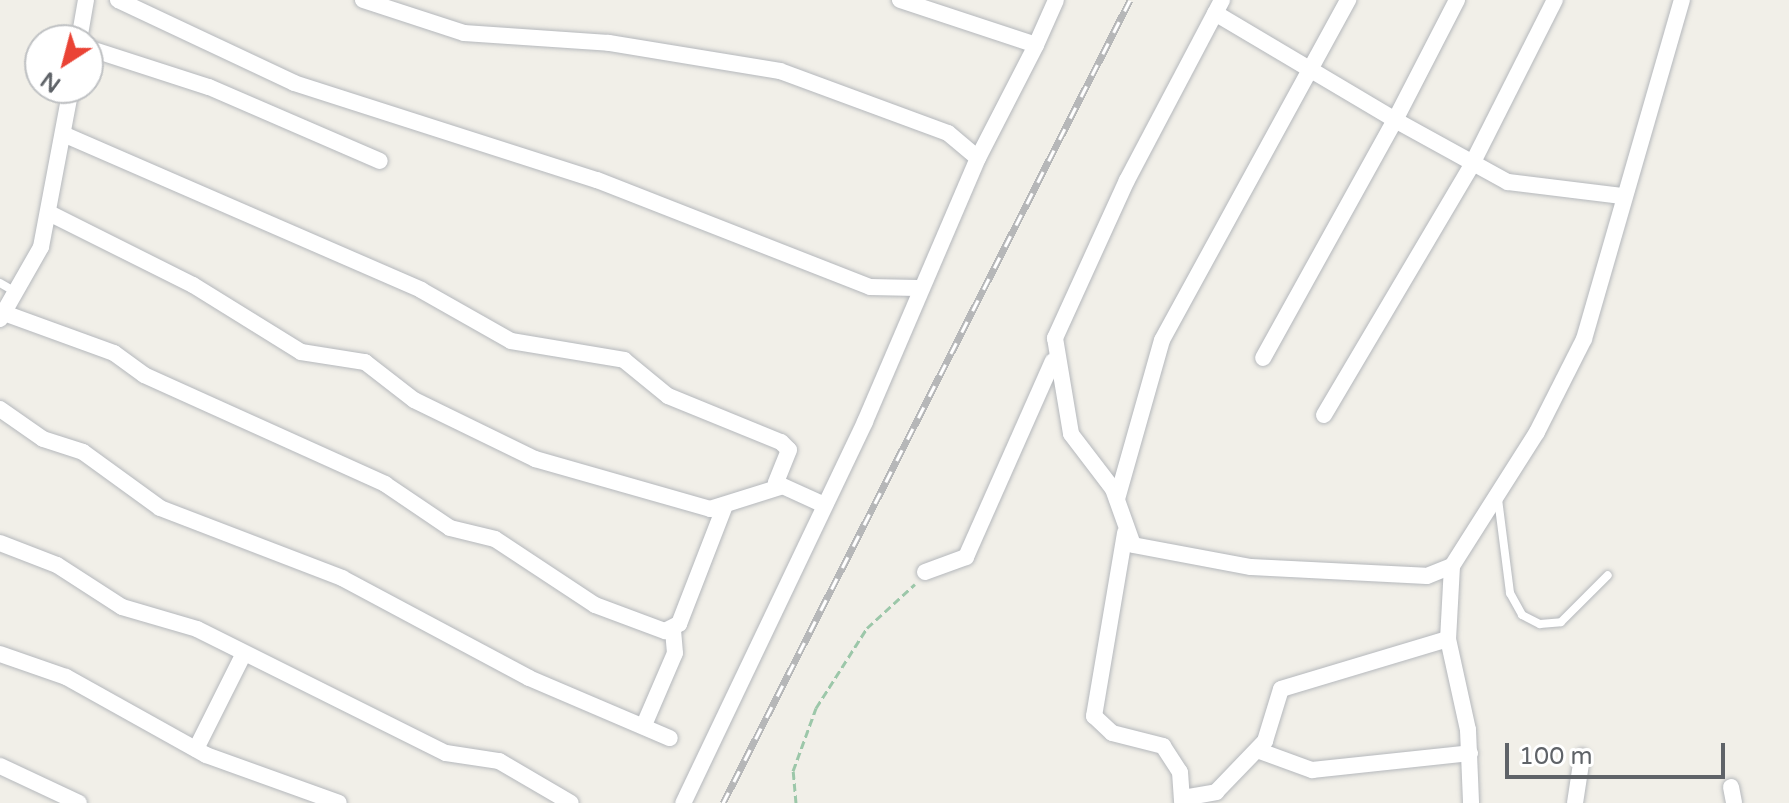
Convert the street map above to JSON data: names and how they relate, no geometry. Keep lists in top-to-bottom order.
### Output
{
  "scale_bar": "100 m",
  "north": "bottom left"
}
